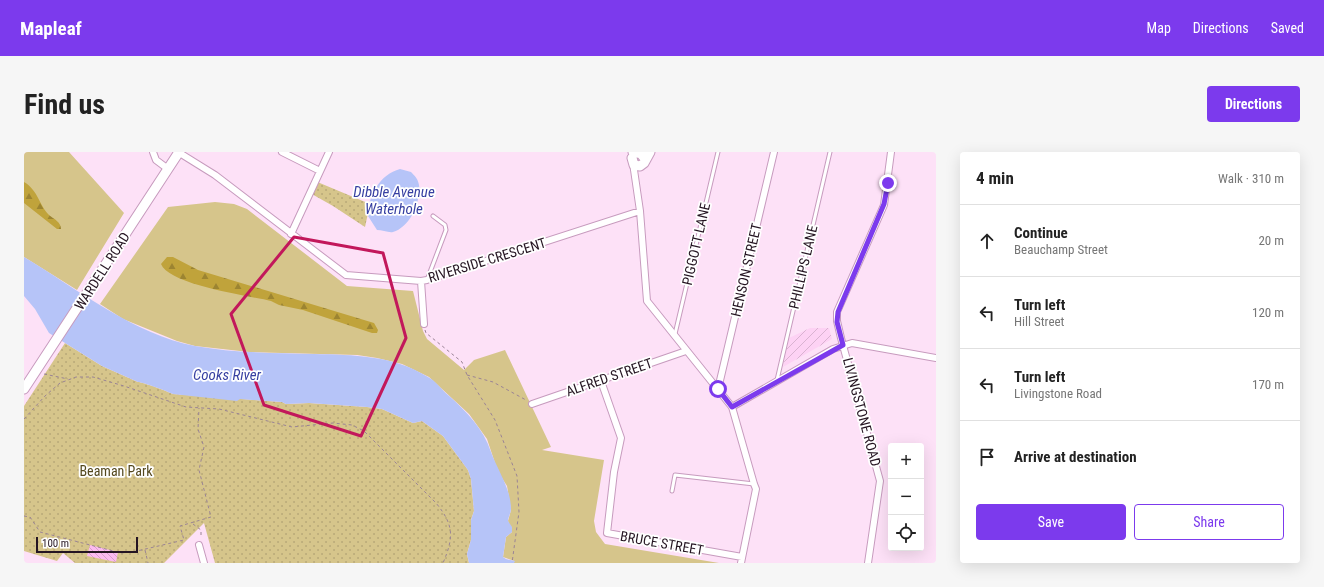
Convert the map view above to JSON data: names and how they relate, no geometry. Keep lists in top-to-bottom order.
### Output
{
  "streets": {
    "main road": ["WARDELL ROAD"],
    "street": [
      "RIVERSIDE CRESCENT",
      "HENSON STREET",
      "ALFRED STREET",
      "LIVINGSTONE ROAD",
      "BRUCE STREET"
    ],
    "lane": ["PIGGOTT LANE", "PHILLIPS LANE"]
  },
  "crossings": [
    ["RIVERSIDE CRESCENT", "WARDELL ROAD"],
    ["ALFRED STREET", "BRUCE STREET"]
  ],
  "water": ["Dibble Avenue Waterhole", "Cooks River"],
  "parks": ["Beaman Park"],
  "scale_bar": "100 m",
  "page": {
    "header": "Mapleaf",
    "nav": ["Map", "Directions", "Saved"],
    "buttons": [
      "Directions",
      ["Save", "Share"]
    ],
    "title": "Find us",
    "heading": ["4 min", "Walk · 310 m"],
    "list": [
      ["Continue", "Beauchamp Street", "20 m"],
      ["Turn left", "Hill Street", "120 m"],
      ["Turn left", "Livingstone Road", "170 m"],
      "Arrive at destination"
    ],
    "map_buttons": ["+", "−"],
    "scale": "100 m"
  }
}
